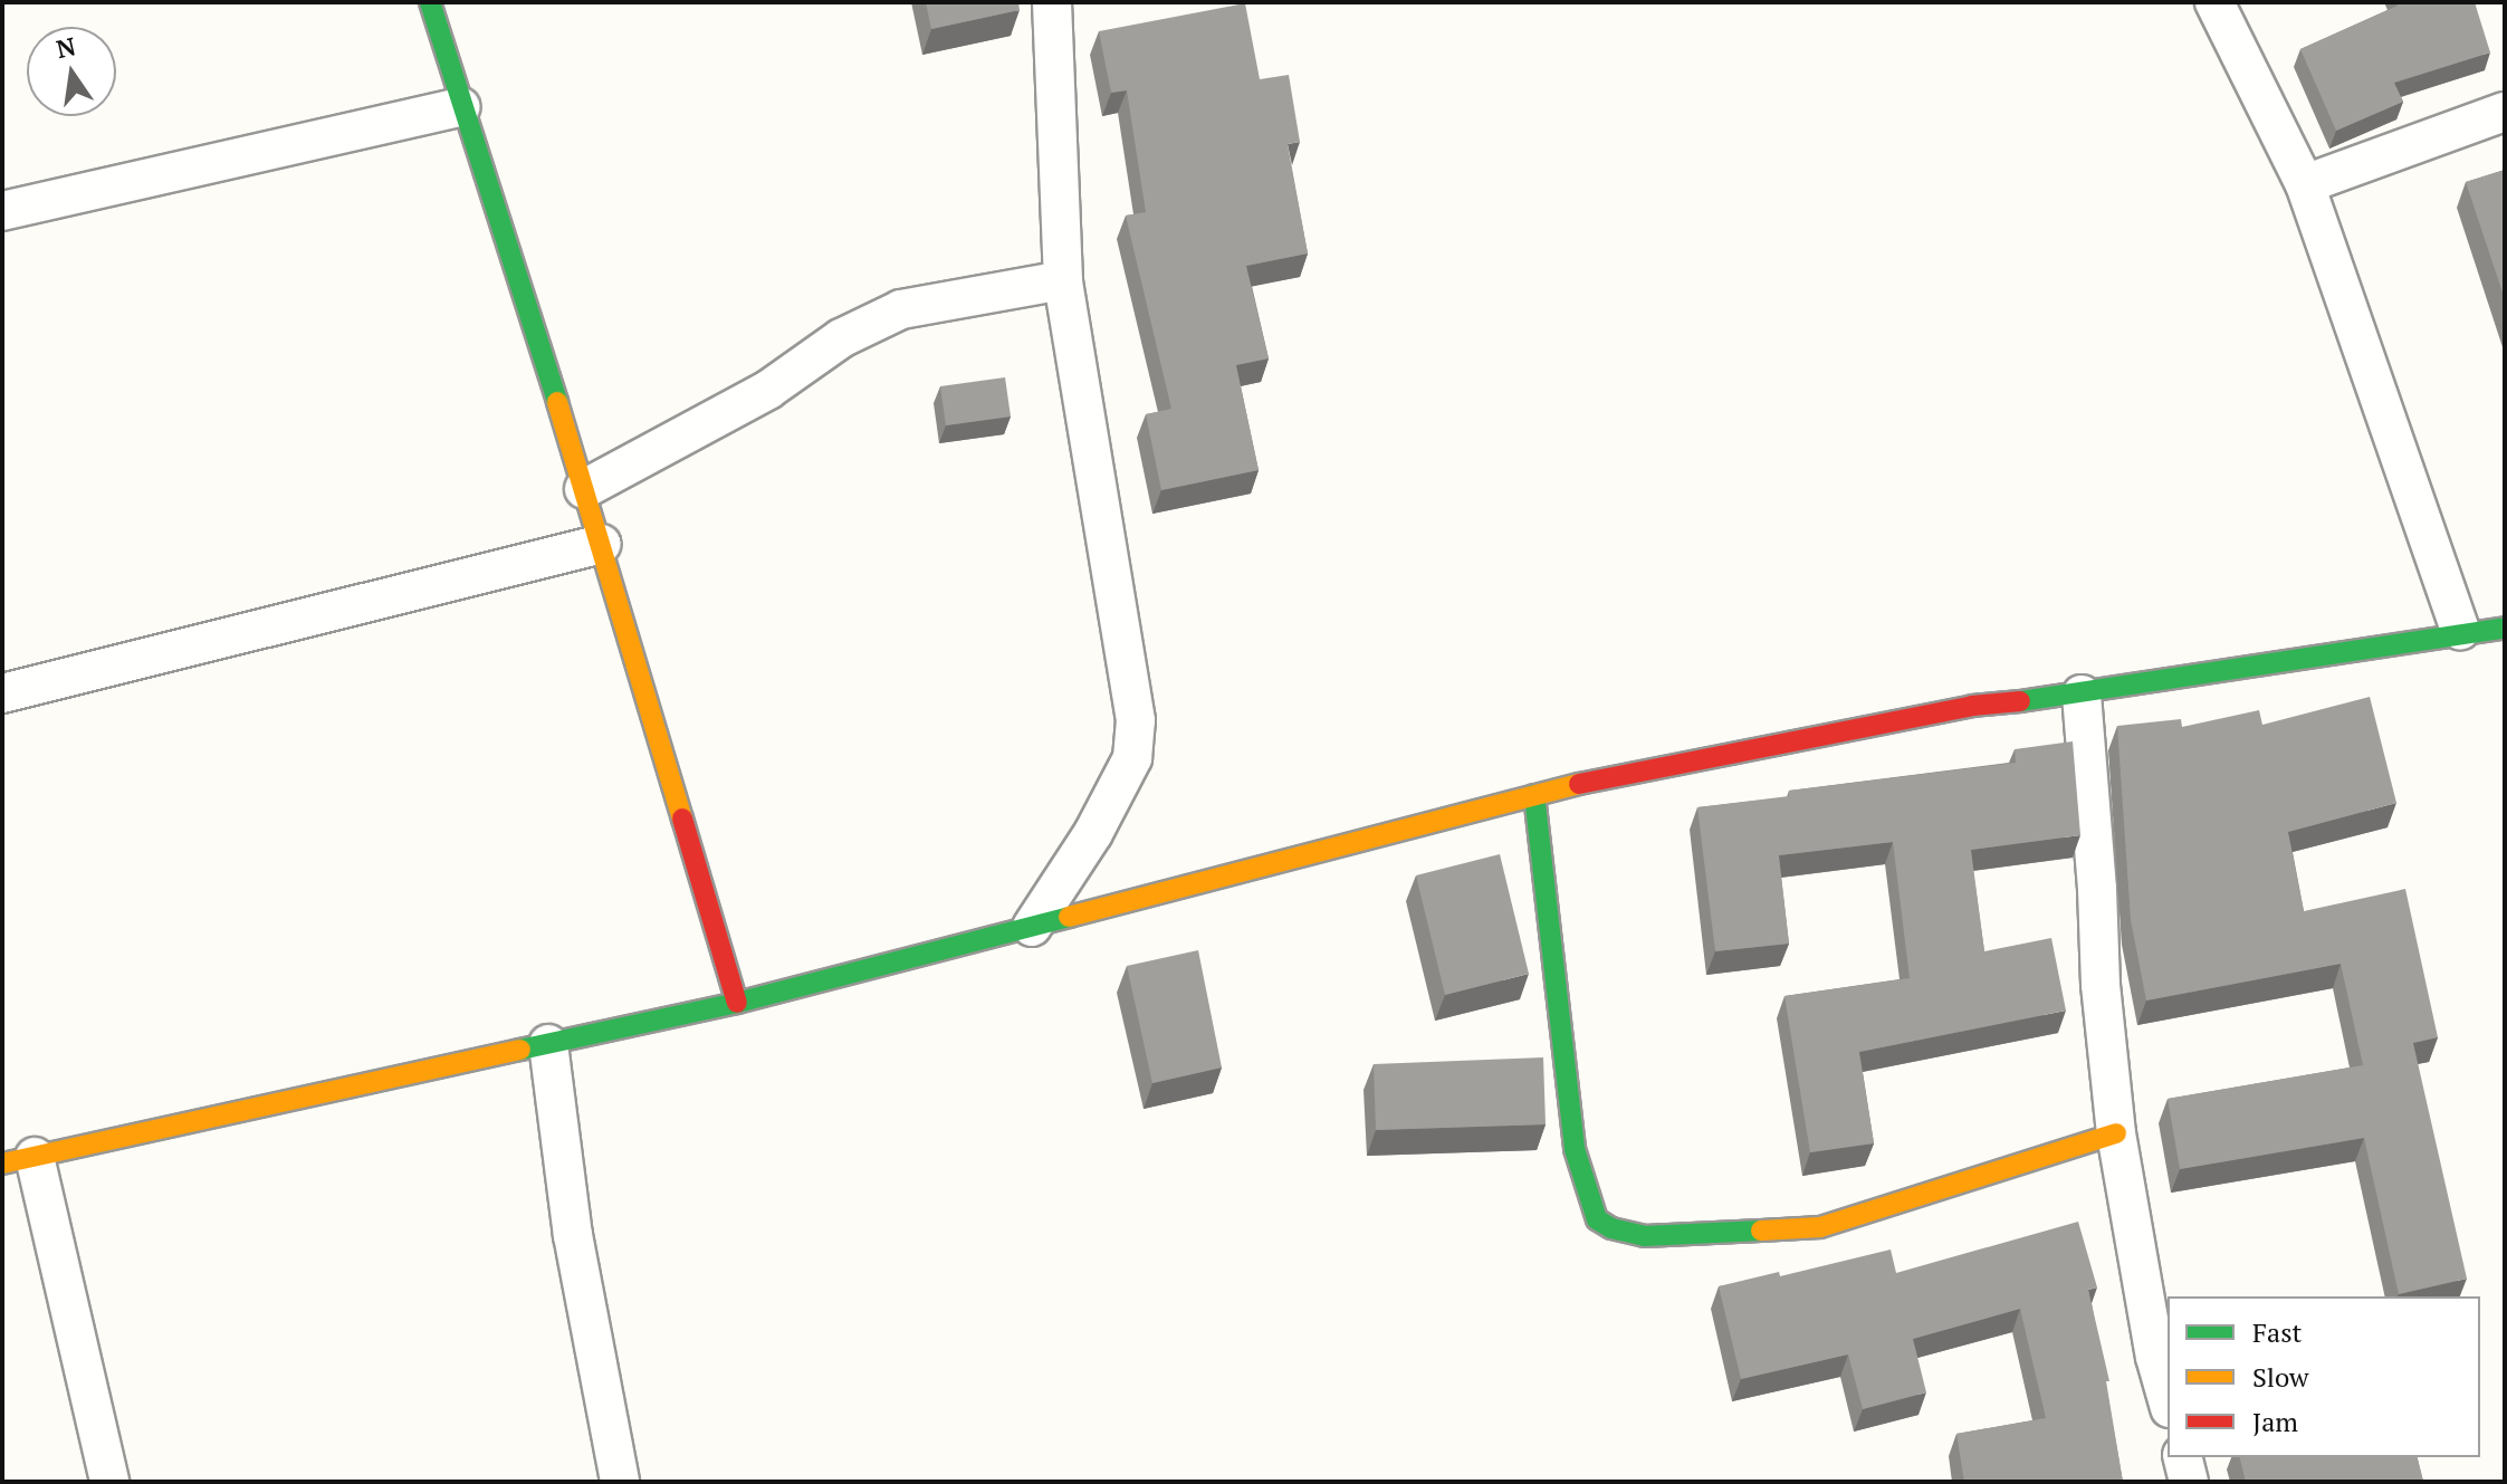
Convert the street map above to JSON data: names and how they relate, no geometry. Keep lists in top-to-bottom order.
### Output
{
  "legend": ["Fast", "Slow", "Jam"],
  "north": "top"
}
